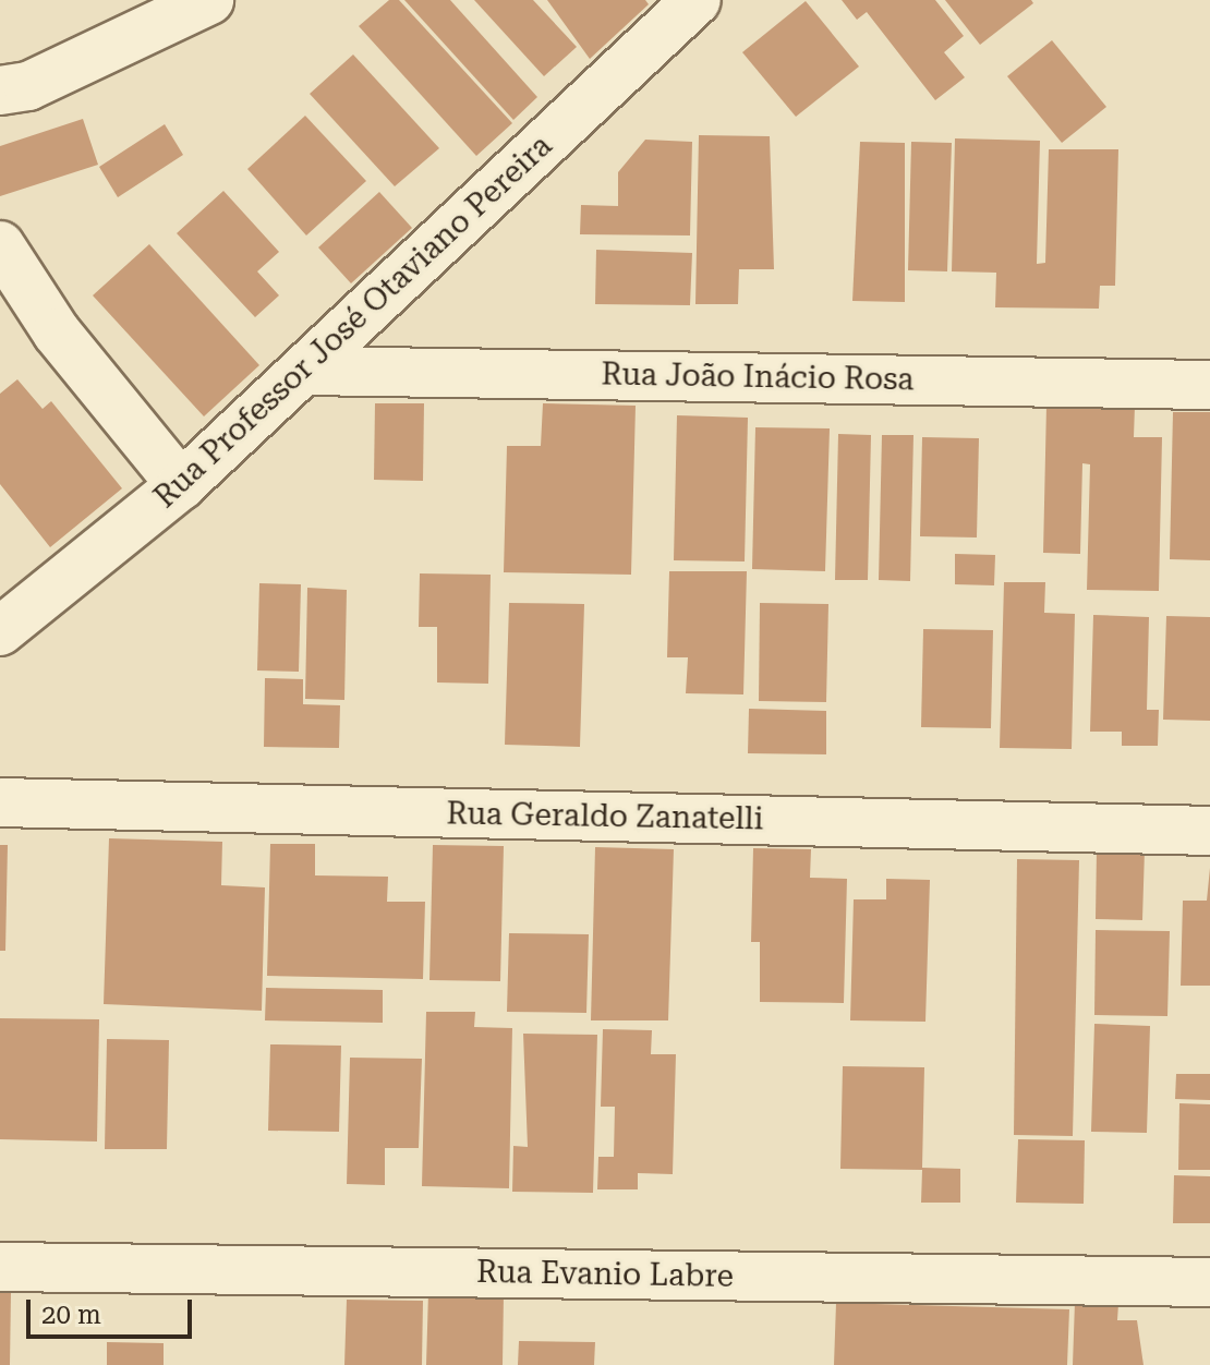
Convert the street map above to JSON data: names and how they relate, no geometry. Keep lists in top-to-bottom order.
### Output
{
  "streets": {
    "street": [
      "Rua Professor José Otaviano Pereira",
      "Rua João Inácio Rosa",
      "Rua Geraldo Zanatelli",
      "Rua Evanio Labre"
    ]
  },
  "crossings": [
    ["Rua Professor José Otaviano Pereira", "Rua João Inácio Rosa"]
  ],
  "scale_bar": "20 m"
}
